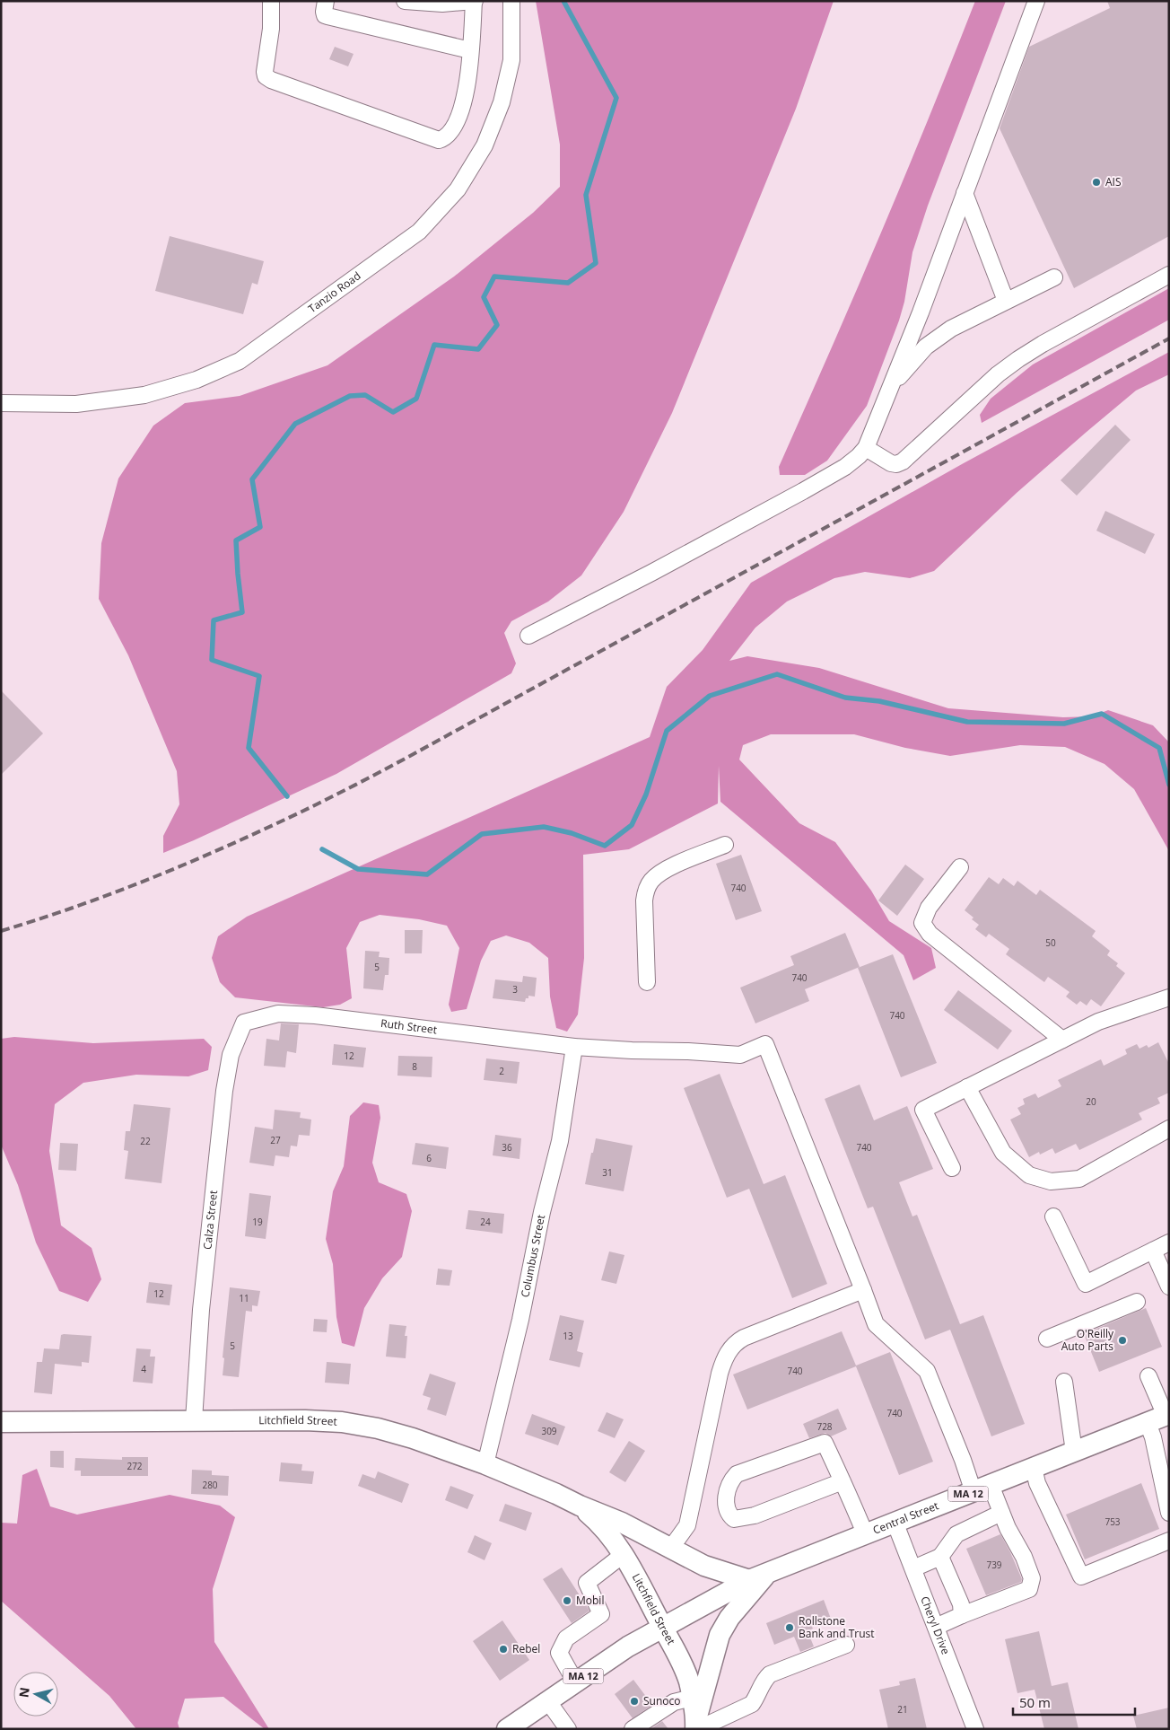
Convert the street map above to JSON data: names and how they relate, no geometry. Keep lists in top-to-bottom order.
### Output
{
  "streets": {
    "main road": ["Litchfield Street", "MA 12", "Central Street"],
    "street": [
      "Tanzio Road",
      "Ruth Street",
      "Calza Street",
      "Columbus Street",
      "Cheryl Drive"
    ]
  },
  "crossings": [
    ["Ruth Street", "Calza Street"],
    ["Ruth Street", "Columbus Street"],
    ["Calza Street", "Litchfield Street"],
    ["Columbus Street", "Litchfield Street"],
    ["Litchfield Street", "Central Street"],
    ["Central Street", "Cheryl Drive"]
  ],
  "places": [
    "AIS",
    "O'Reilly Auto Parts",
    "Mobil",
    "Rollstone Bank and Trust",
    "Rebel",
    "Sunoco"
  ],
  "house_numbers": [
    "740",
    "50",
    "5",
    "740",
    "3",
    "740",
    "12",
    "8",
    "2",
    "20",
    "27",
    "22",
    "36",
    "740",
    "6",
    "31",
    "19",
    "24",
    "12",
    "11",
    "13",
    "5",
    "4",
    "740",
    "740",
    "728",
    "309",
    "272",
    "280",
    "753",
    "739",
    "21"
  ],
  "scale_bar": "50 m",
  "north": "left"
}
